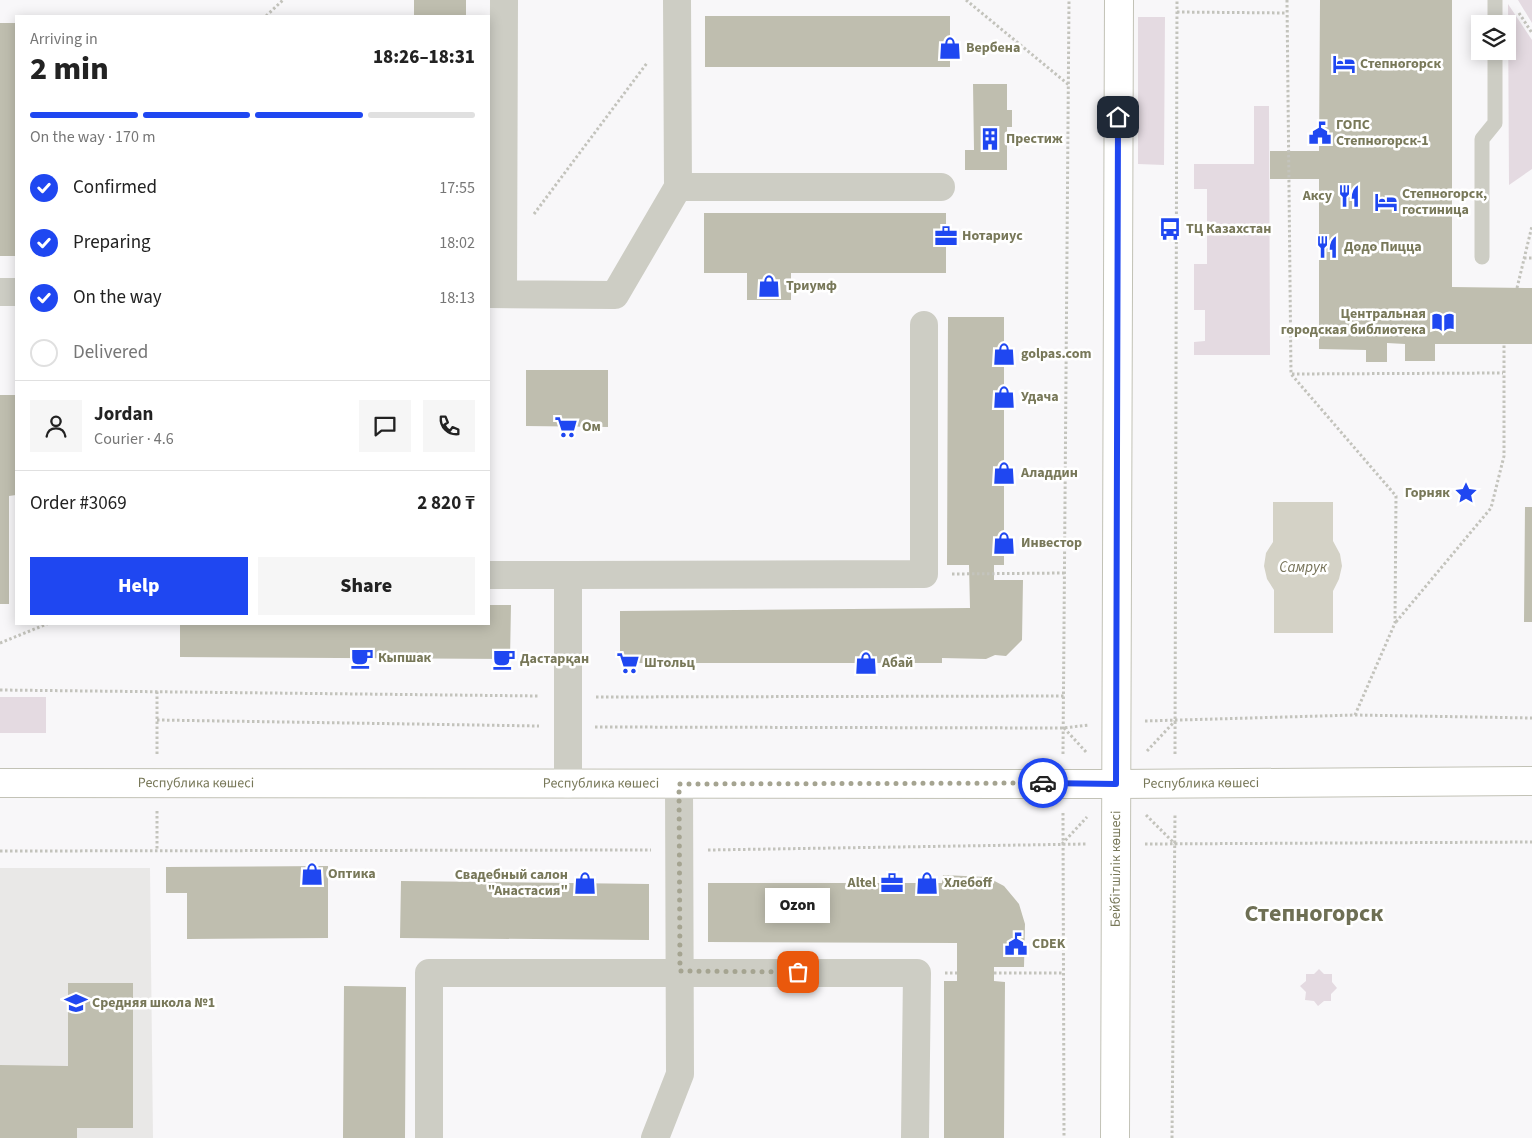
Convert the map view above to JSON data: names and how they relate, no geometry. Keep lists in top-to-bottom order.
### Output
{
  "streets": {
    "street": ["Республика көшесі", "Бейбітшілік көшесі"]
  },
  "crossings": [
    ["Республика көшесі", "Бейбітшілік көшесі"]
  ],
  "districts": ["Степногорск"],
  "water": ["Самрук"],
  "places": {
    "shop": [
      "Вербена",
      "Триумф",
      "golpas.com",
      "Удача",
      "Аладдин",
      "Инвестор",
      "Абай",
      "Оптика",
      "Свадебный салон \"Анастасия\"",
      "Хлебoff"
    ],
    "hotel": ["Степногорск", "Степногорск, гостиница"],
    "public building": ["ГОПС Степногорск-1", "CDEK"],
    "building": ["Престиж"],
    "restaurant": ["Аксу", "Додо Пицца"],
    "bus stop": ["ТЦ Казахстан"],
    "office": ["Нотариус", "Altel"],
    "library": ["Центральная городская библиотека"],
    "supermarket": ["Ом", "Штольц"],
    "place": ["Горняк"],
    "cafe": ["Кыпшак", "Дастарқан"],
    "other": ["Ozon"],
    "school or university": ["Средняя школа №1"]
  },
  "page": {
    "heading": ["2 min", "Arriving in", "18:26–18:31"],
    "panel": [
      "Jordan",
      "Courier · 4.6",
      "Order #3069",
      "2 820 ₸"
    ],
    "bar": "On the way · 170 m",
    "list": [
      ["Confirmed", "17:55"],
      ["Preparing", "18:02"],
      ["On the way", "18:13"],
      "Delivered"
    ],
    "buttons": ["Help", "Share"],
    "bubble": "Ozon"
  }
}
